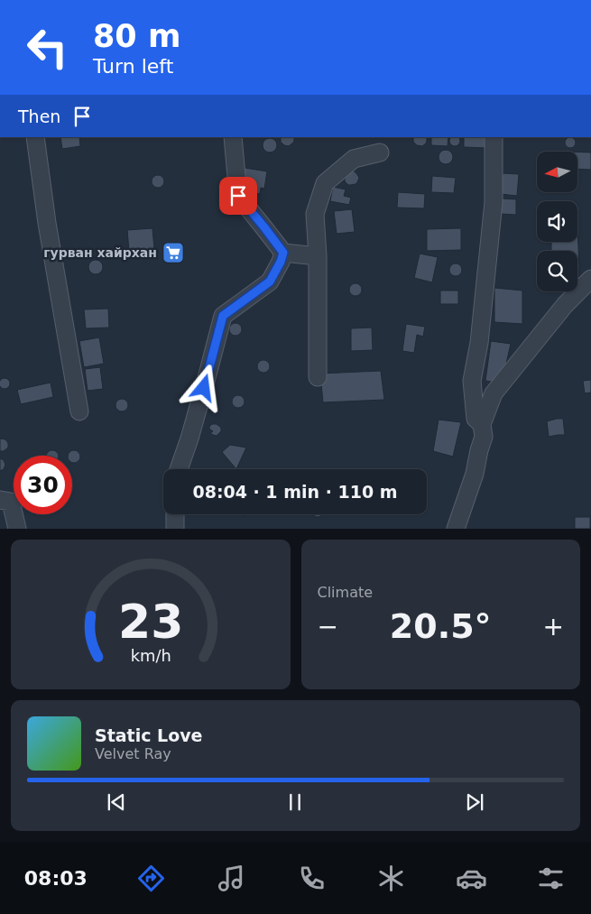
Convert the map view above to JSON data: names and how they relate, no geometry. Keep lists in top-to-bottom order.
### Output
{
  "places": {
    "supermarket": ["гурван хайрхан"]
  },
  "north": "left",
  "page": {
    "turn": ["80 m", "Turn left"],
    "then": "Then",
    "limit": "30",
    "trip": "08:04 · 1 min · 110 m",
    "tile": "Climate",
    "heat": ["−", "20.5°", "+"],
    "song": ["Static Love", "Velvet Ray"],
    "tabs": "08:03",
    "gauge": ["23", "km/h"]
  }
}
